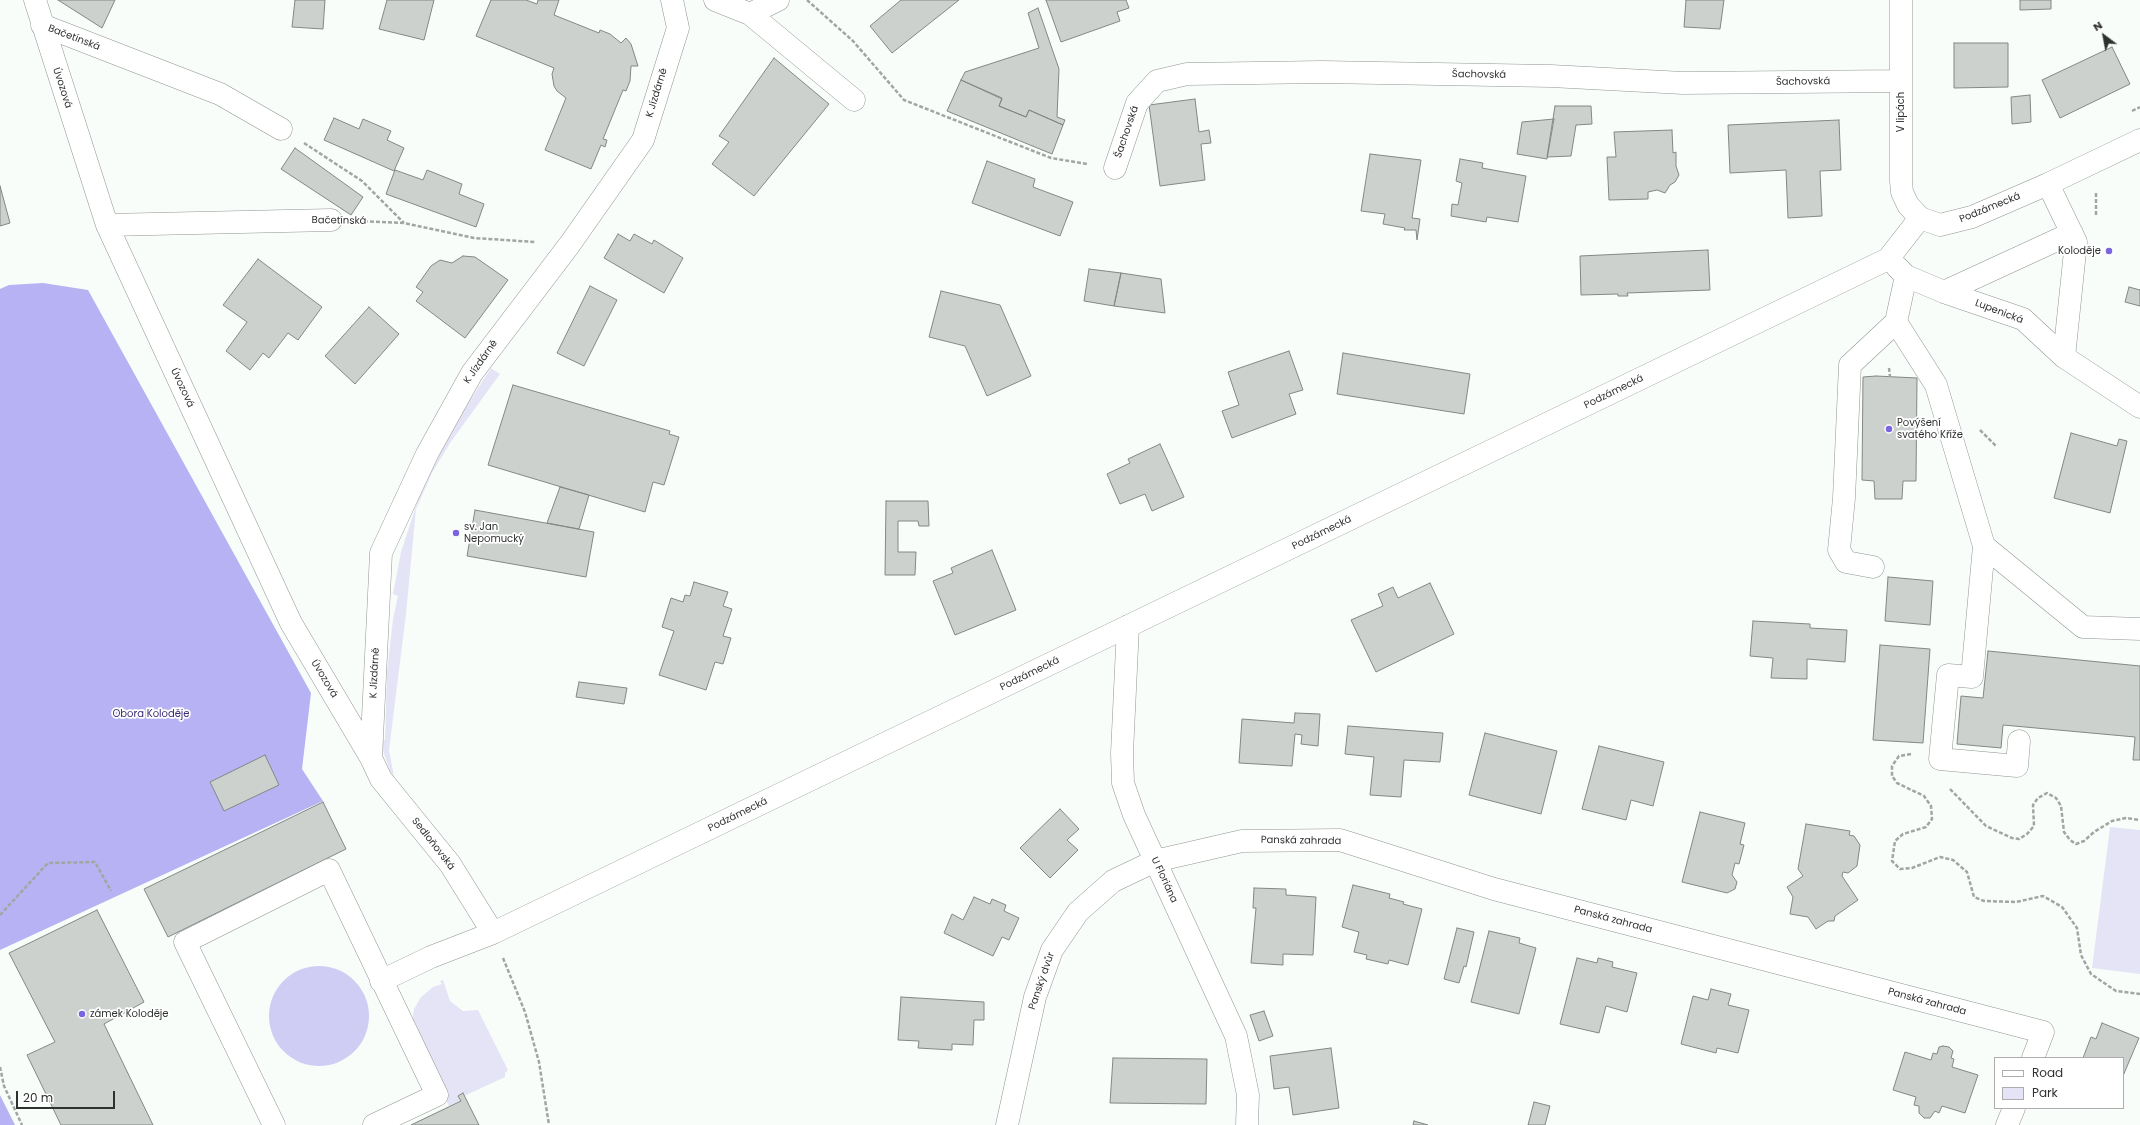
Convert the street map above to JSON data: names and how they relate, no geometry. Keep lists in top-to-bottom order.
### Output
{
  "streets": {
    "street": [
      "Bačetínská",
      "Šachovská",
      "Úvozová",
      "K Jízdárně",
      "V lipách",
      "Podzámecká",
      "Lupenická",
      "Panská zahrada",
      "Sedloňovská",
      "U Floriána",
      "Panský dvůr"
    ]
  },
  "crossings": [
    ["Bačetínská", "Úvozová"],
    ["Bačetínská", "K Jízdárně"],
    ["Šachovská", "V lipách"],
    ["Úvozová", "K Jízdárně"],
    ["Úvozová", "Sedloňovská"],
    ["K Jízdárně", "Sedloňovská"],
    ["V lipách", "Podzámecká"],
    ["Podzámecká", "Lupenická"],
    ["Podzámecká", "Sedloňovská"],
    ["Podzámecká", "U Floriána"],
    ["Panská zahrada", "U Floriána"],
    ["Panská zahrada", "Panský dvůr"],
    ["U Floriána", "Panský dvůr"]
  ],
  "parks": ["Obora Koloděje"],
  "places": [
    "Koloděje",
    "Povýšení svatého Kříže",
    "sv. Jan Nepomucký",
    "zámek Koloděje"
  ],
  "legend": ["Road", "Park"],
  "scale_bar": "20 m",
  "north": "top left"
}
